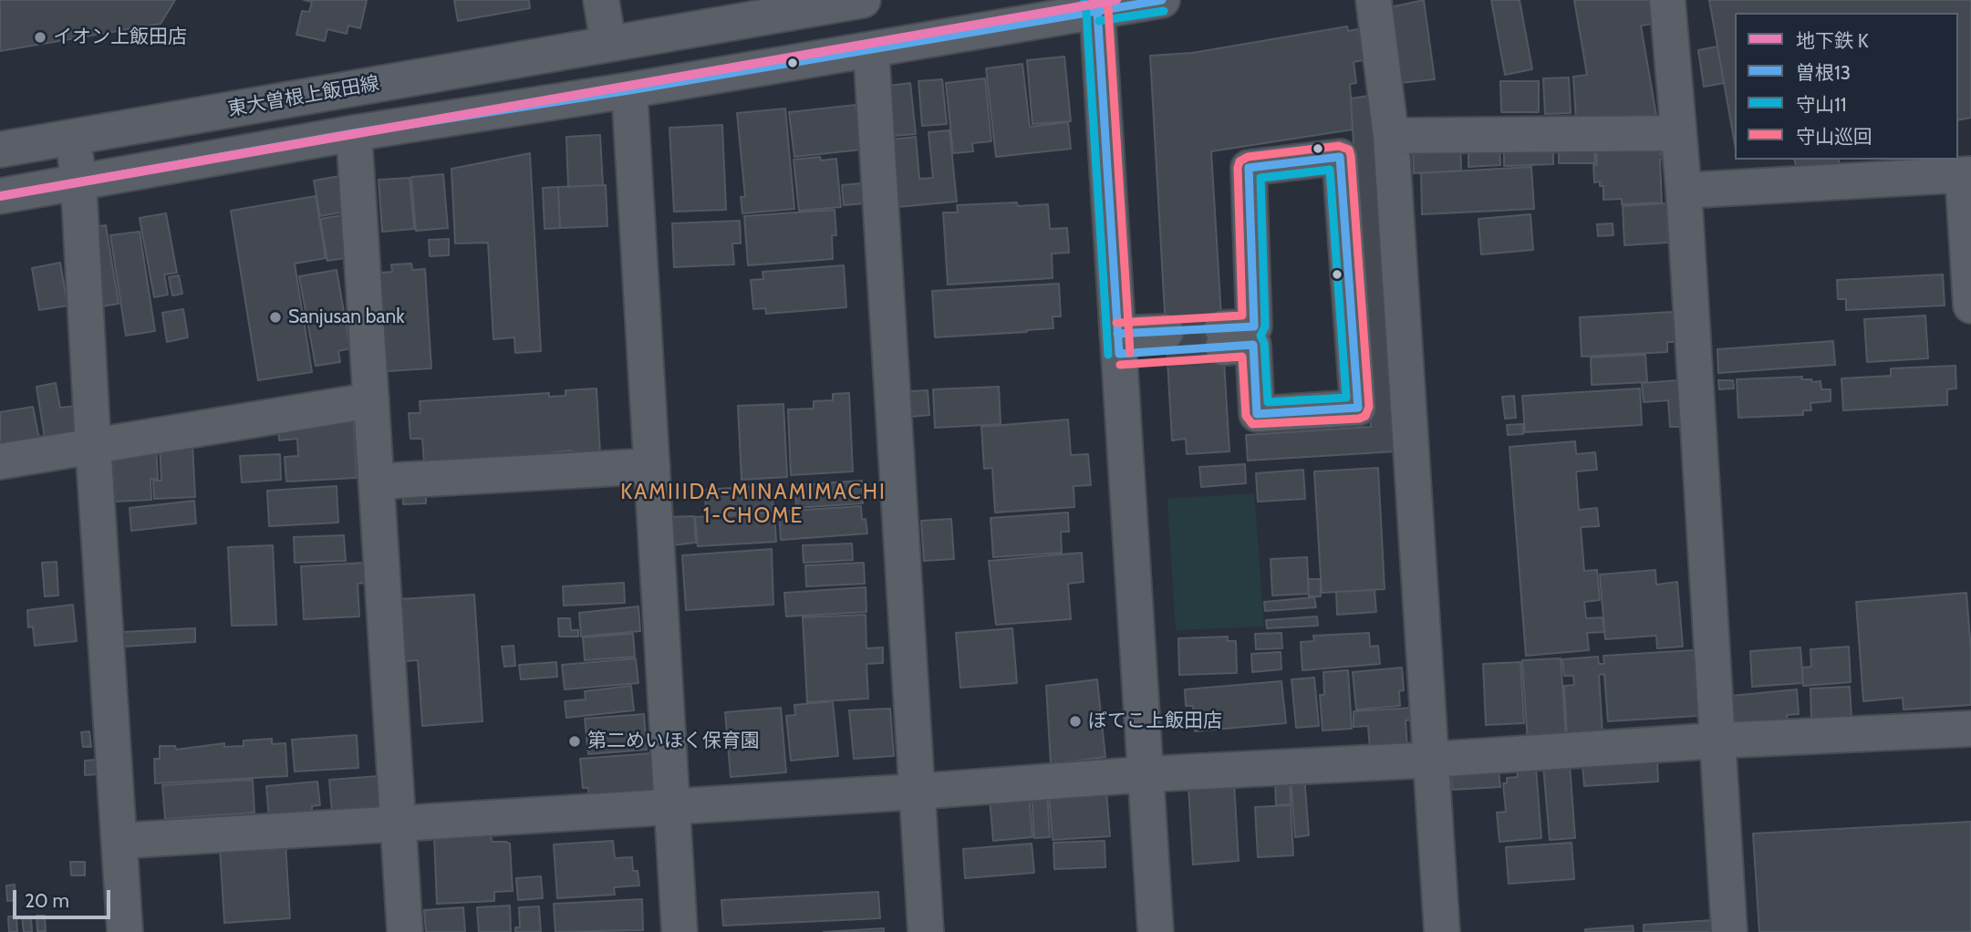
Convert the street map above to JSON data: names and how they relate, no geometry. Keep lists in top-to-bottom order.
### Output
{
  "streets": {
    "street": ["東大曽根上飯田線"]
  },
  "districts": ["KAMIIIDA-MINAMIMACHI 1-CHOME"],
  "places": [
    "イオン上飯田店",
    "Sanjusan bank",
    "ぼてこ上飯田店",
    "第二めいほく保育園"
  ],
  "lines": [
    "metro line K",
    "transit line 曽根13",
    "transit line 守山巡回",
    "transit line 守山11"
  ],
  "legend": [
    "地下鉄 K",
    "曽根13",
    "守山11",
    "守山巡回"
  ],
  "scale_bar": "20 m"
}
